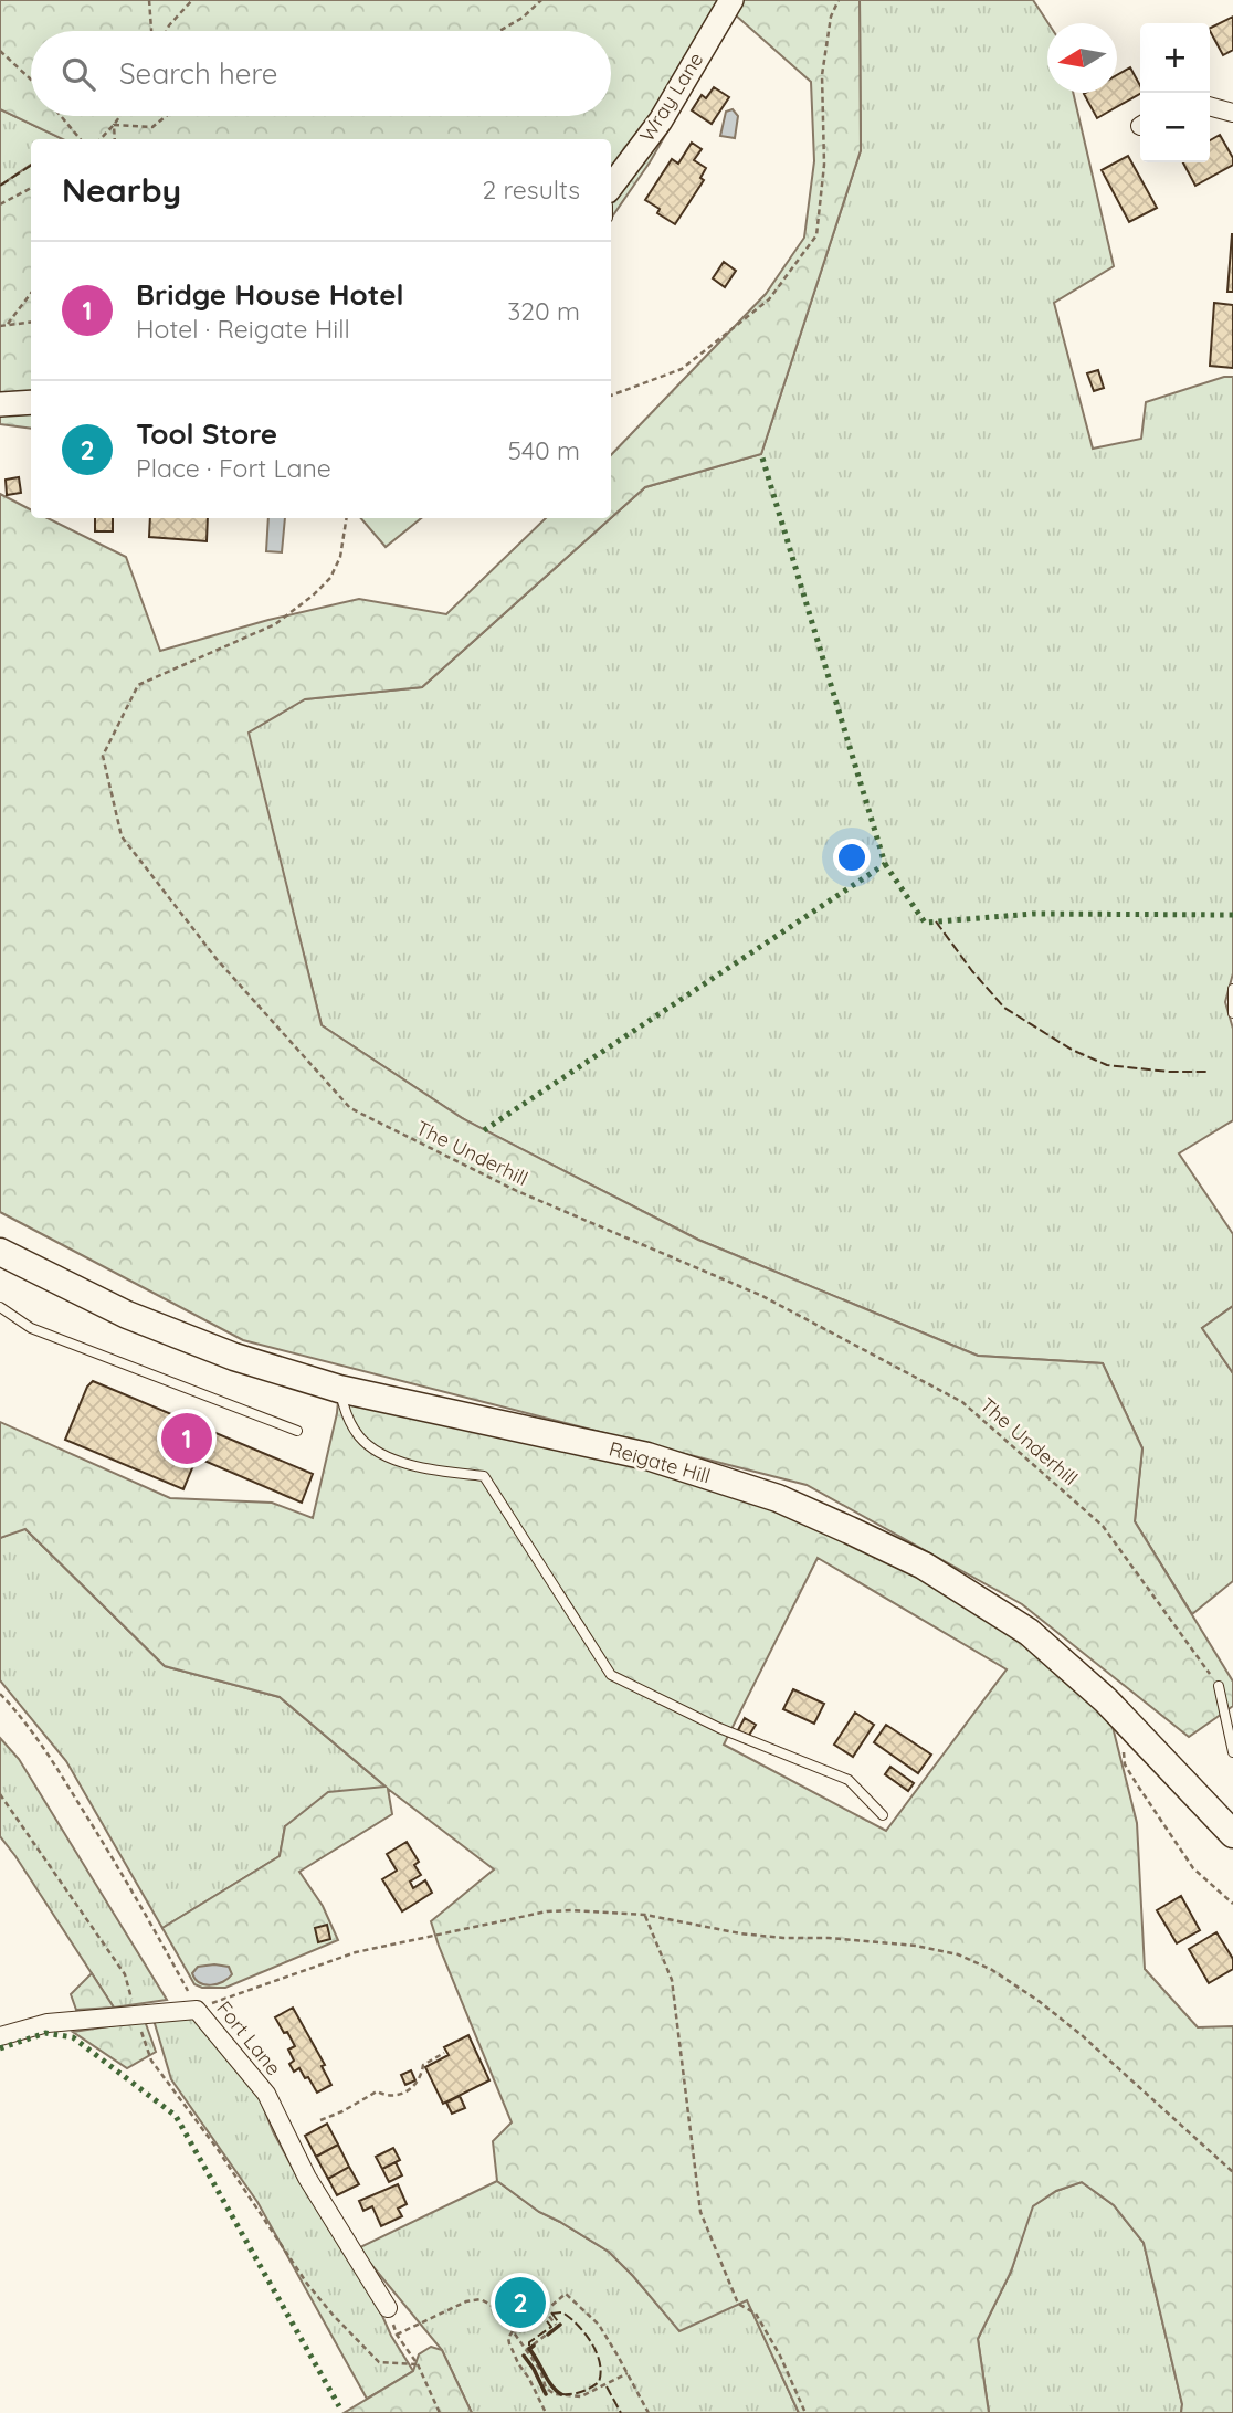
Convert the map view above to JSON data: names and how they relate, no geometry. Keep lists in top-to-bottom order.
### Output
{
  "streets": {
    "main road": ["Reigate Hill"],
    "street": ["Wray Lane", "Fort Lane"],
    "path": ["The Underhill"]
  },
  "north": "left",
  "page": {
    "map_buttons": ["+", "−"],
    "search": "Search here",
    "heading": ["Nearby", "2 results"],
    "list": [
      {
        "mark": "1",
        "name": "Bridge House Hotel",
        "note": "Hotel · Reigate Hill",
        "value": "320 m"
      },
      {
        "mark": "2",
        "name": "Tool Store",
        "note": "Place · Fort Lane",
        "value": "540 m"
      }
    ],
    "pins": ["1", "2"]
  }
}
